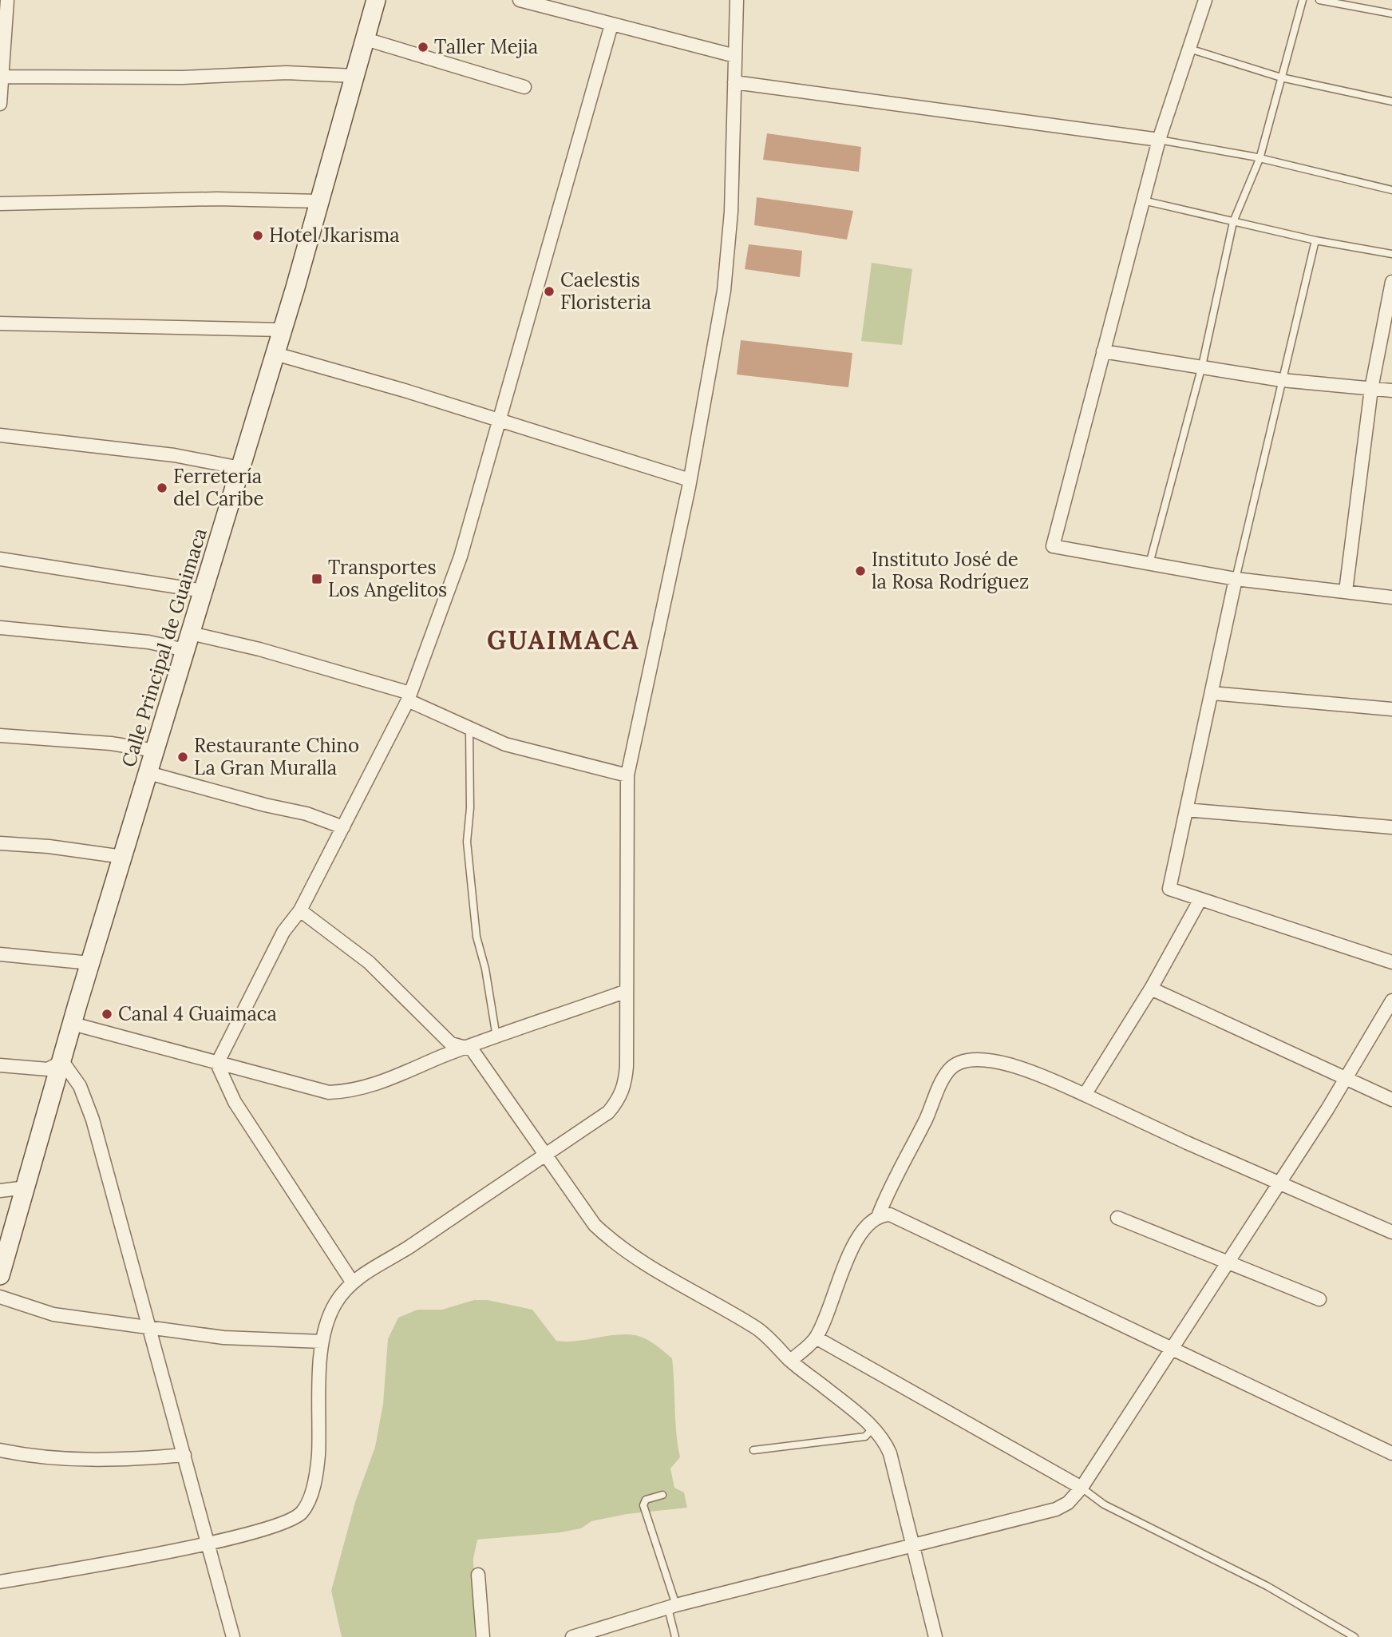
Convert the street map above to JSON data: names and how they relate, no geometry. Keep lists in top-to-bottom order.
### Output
{
  "streets": {
    "main road": ["Calle Principal de Guaimaca"]
  },
  "districts": ["GUAIMACA"],
  "places": {
    "other": [
      "Taller Mejia",
      "Hotel Jkarisma",
      "Caelestis Floristeria",
      "Ferretería del Caribe",
      "Instituto José de la Rosa Rodríguez",
      "Restaurante Chino La Gran Muralla",
      "Canal 4 Guaimaca"
    ],
    "transit": ["Transportes Los Angelitos"]
  }
}
